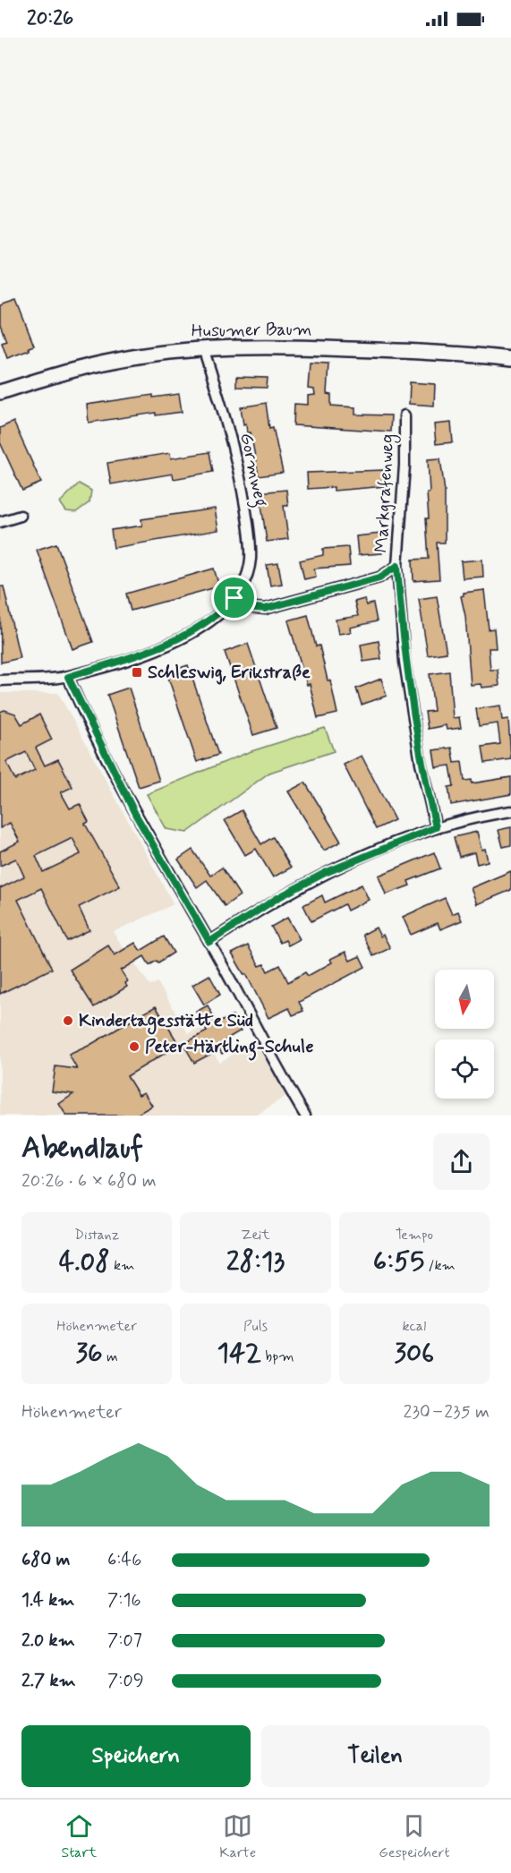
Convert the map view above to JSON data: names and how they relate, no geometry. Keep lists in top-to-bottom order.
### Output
{
  "streets": {
    "street": ["Husumer Baum", "Gormweg", "Markgrafenweg"]
  },
  "crossings": [
    ["Husumer Baum", "Gormweg"]
  ],
  "places": {
    "transit": ["Schleswig, Erikstraße"],
    "other": ["Kindertagesstätte Süd", "Peter-Härtling-Schule"]
  },
  "north": "bottom",
  "page": {
    "status": "20:26",
    "heading": ["Abendlauf", "20:26 · 6 × 680 m"],
    "stats": [
      ["Distanz", "4.08 km"],
      ["Zeit", "28:13"],
      ["Tempo", "6:55 /km"],
      ["Höhenmeter", "36 m"],
      ["Puls", "142 bpm"],
      ["kcal", "306"]
    ],
    "chart": ["Höhenmeter", "230–235 m"],
    "list": [
      {
        "name": "680 m",
        "note": "6:46"
      },
      {
        "name": "1.4 km",
        "note": "7:16"
      },
      {
        "name": "2.0 km",
        "note": "7:07"
      },
      {
        "name": "2.7 km",
        "note": "7:09"
      }
    ],
    "buttons": ["Speichern", "Teilen"],
    "tabs": ["Start", "Karte", "Gespeichert"]
  }
}
